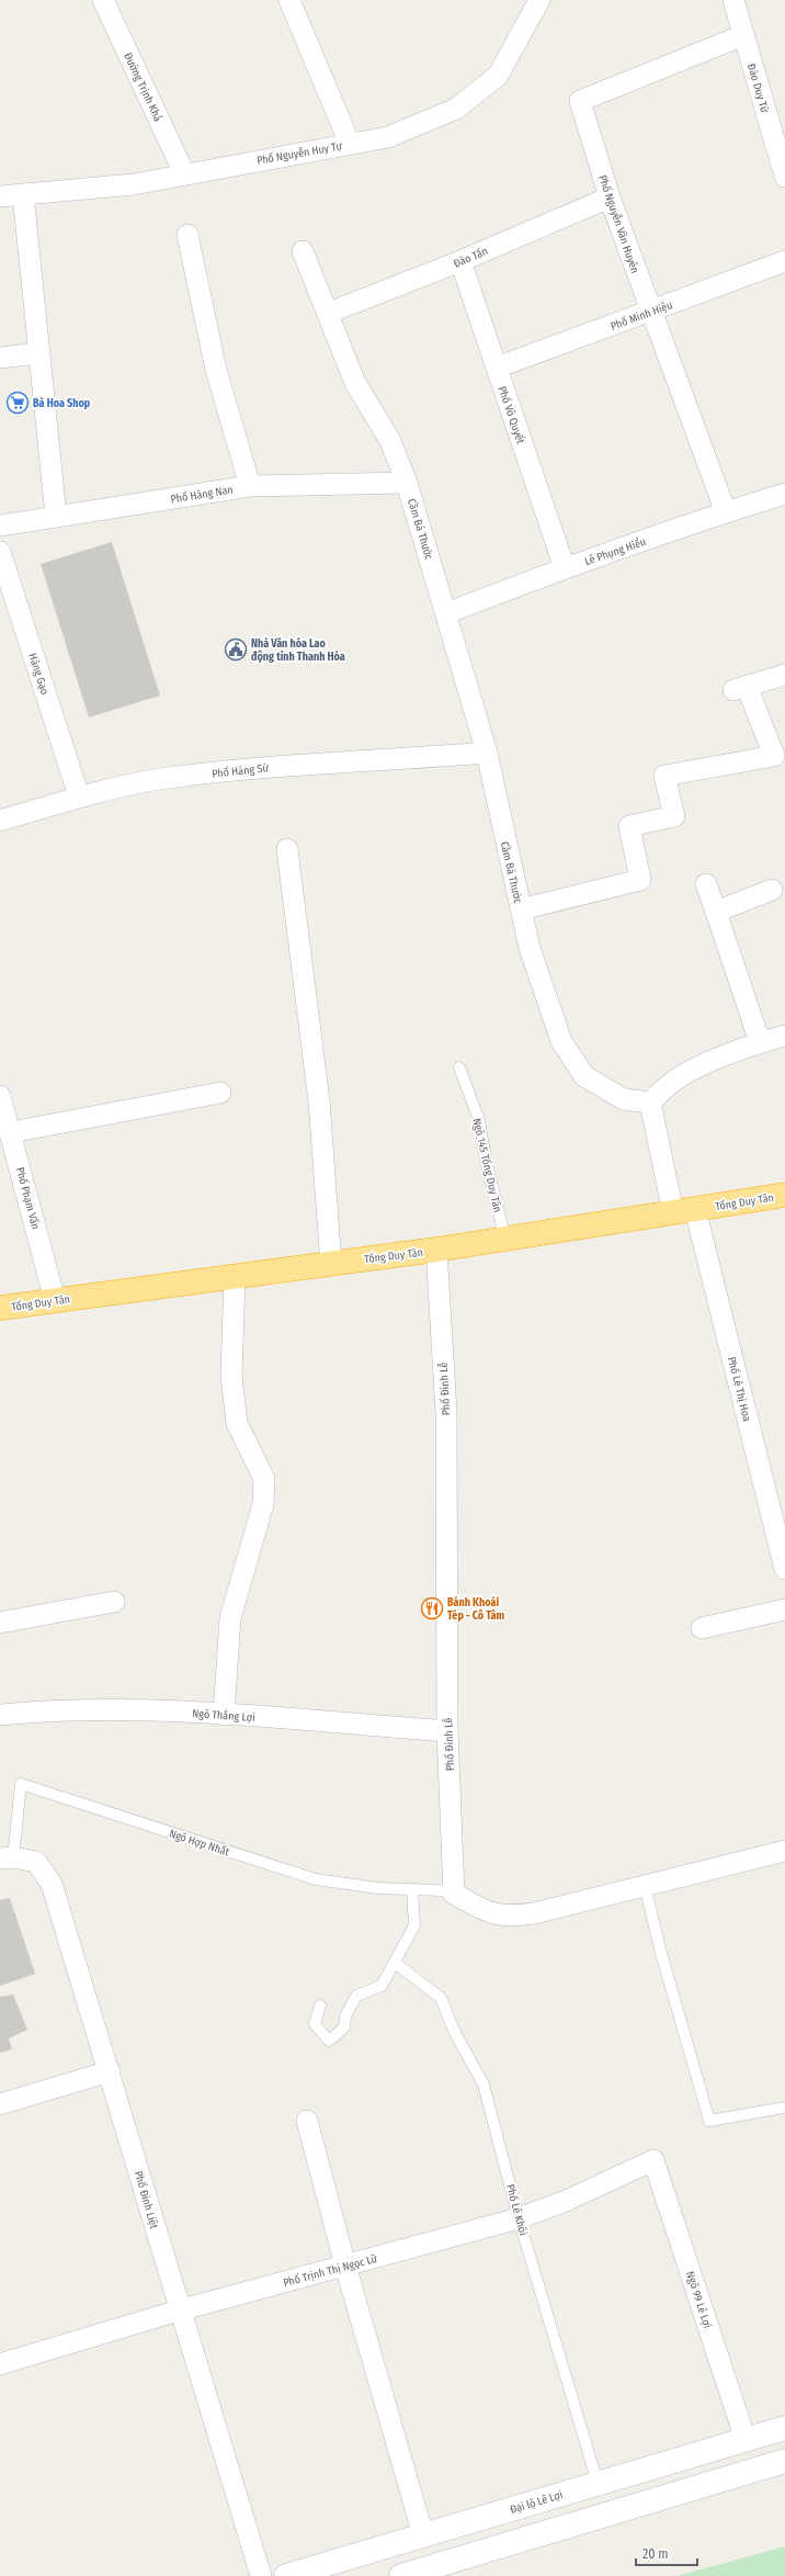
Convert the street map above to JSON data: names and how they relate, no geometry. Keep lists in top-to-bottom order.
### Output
{
  "streets": {
    "highway": ["Tống Duy Tân"],
    "main road": ["Đại lộ Lê Lợi"],
    "street": [
      "Đường Trịnh Khả",
      "Đào Duy Từ",
      "Phố Nguyễn Huy Tự",
      "Phố Nguyễn Văn Huyên",
      "Đào Tấn",
      "Phố Minh Hiệu",
      "Phố Võ Quyết",
      "Phố Hàng Nan",
      "Cầm Bá Thước",
      "Lê Phụng Hiểu",
      "Hàng Gạo",
      "Phố Hàng Sứ",
      "Phố Phạm Vấn",
      "Phố Đinh Lễ",
      "Phố Lê Thị Hoa",
      "Ngõ Thắng Lợi",
      "Phố Đinh Liệt",
      "Phố Trịnh Thị Ngọc Lữ",
      "Ngõ 99 Lê Lợi"
    ],
    "lane": ["Ngõ 145 Tống Duy Tân", "Ngõ Hợp Nhất", "Phố Lê Khôi"]
  },
  "crossings": [
    ["Đường Trịnh Khả", "Phố Nguyễn Huy Tự"],
    ["Đào Duy Từ", "Phố Nguyễn Văn Huyên"],
    ["Phố Nguyễn Văn Huyên", "Đào Tấn"],
    ["Phố Nguyễn Văn Huyên", "Phố Minh Hiệu"],
    ["Phố Nguyễn Văn Huyên", "Lê Phụng Hiểu"],
    ["Đào Tấn", "Phố Võ Quyết"],
    ["Đào Tấn", "Cầm Bá Thước"],
    ["Phố Minh Hiệu", "Phố Võ Quyết"],
    ["Phố Võ Quyết", "Lê Phụng Hiểu"],
    ["Phố Hàng Nan", "Cầm Bá Thước"],
    ["Cầm Bá Thước", "Lê Phụng Hiểu"],
    ["Cầm Bá Thước", "Phố Hàng Sứ"],
    ["Hàng Gạo", "Phố Hàng Sứ"],
    ["Ngõ 145 Tống Duy Tân", "Tống Duy Tân"],
    ["Phố Phạm Vấn", "Tống Duy Tân"],
    ["Tống Duy Tân", "Phố Đinh Lễ"],
    ["Tống Duy Tân", "Phố Lê Thị Hoa"],
    ["Phố Đinh Lễ", "Ngõ Thắng Lợi"],
    ["Phố Đinh Lễ", "Ngõ Hợp Nhất"],
    ["Ngõ Hợp Nhất", "Phố Đinh Liệt"],
    ["Phố Đinh Liệt", "Phố Trịnh Thị Ngọc Lữ"],
    ["Phố Lê Khôi", "Phố Trịnh Thị Ngọc Lữ"],
    ["Phố Lê Khôi", "Đại lộ Lê Lợi"],
    ["Phố Trịnh Thị Ngọc Lữ", "Ngõ 99 Lê Lợi"],
    ["Ngõ 99 Lê Lợi", "Đại lộ Lê Lợi"]
  ],
  "places": {
    "supermarket": ["Bà Hoa Shop"],
    "public building": ["Nhà Văn hóa Lao động tỉnh Thanh Hóa"],
    "restaurant": ["Bánh Khoái Tép - Cô Tâm"]
  },
  "scale_bar": "20 m"
}
